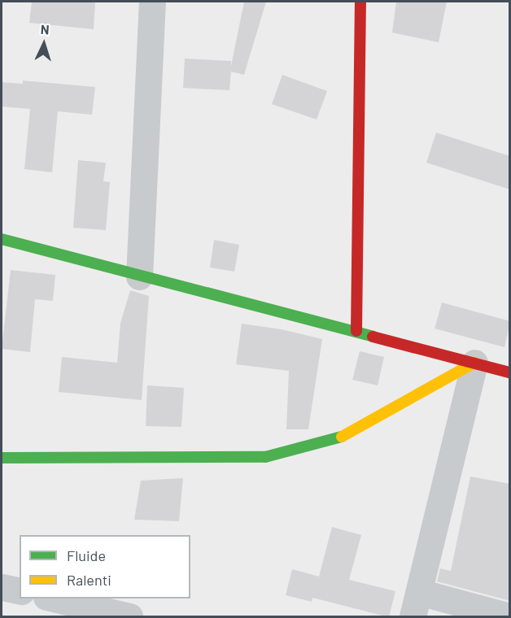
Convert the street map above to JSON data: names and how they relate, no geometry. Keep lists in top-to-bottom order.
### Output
{
  "legend": ["Fluide", "Ralenti"],
  "north": "top"
}
